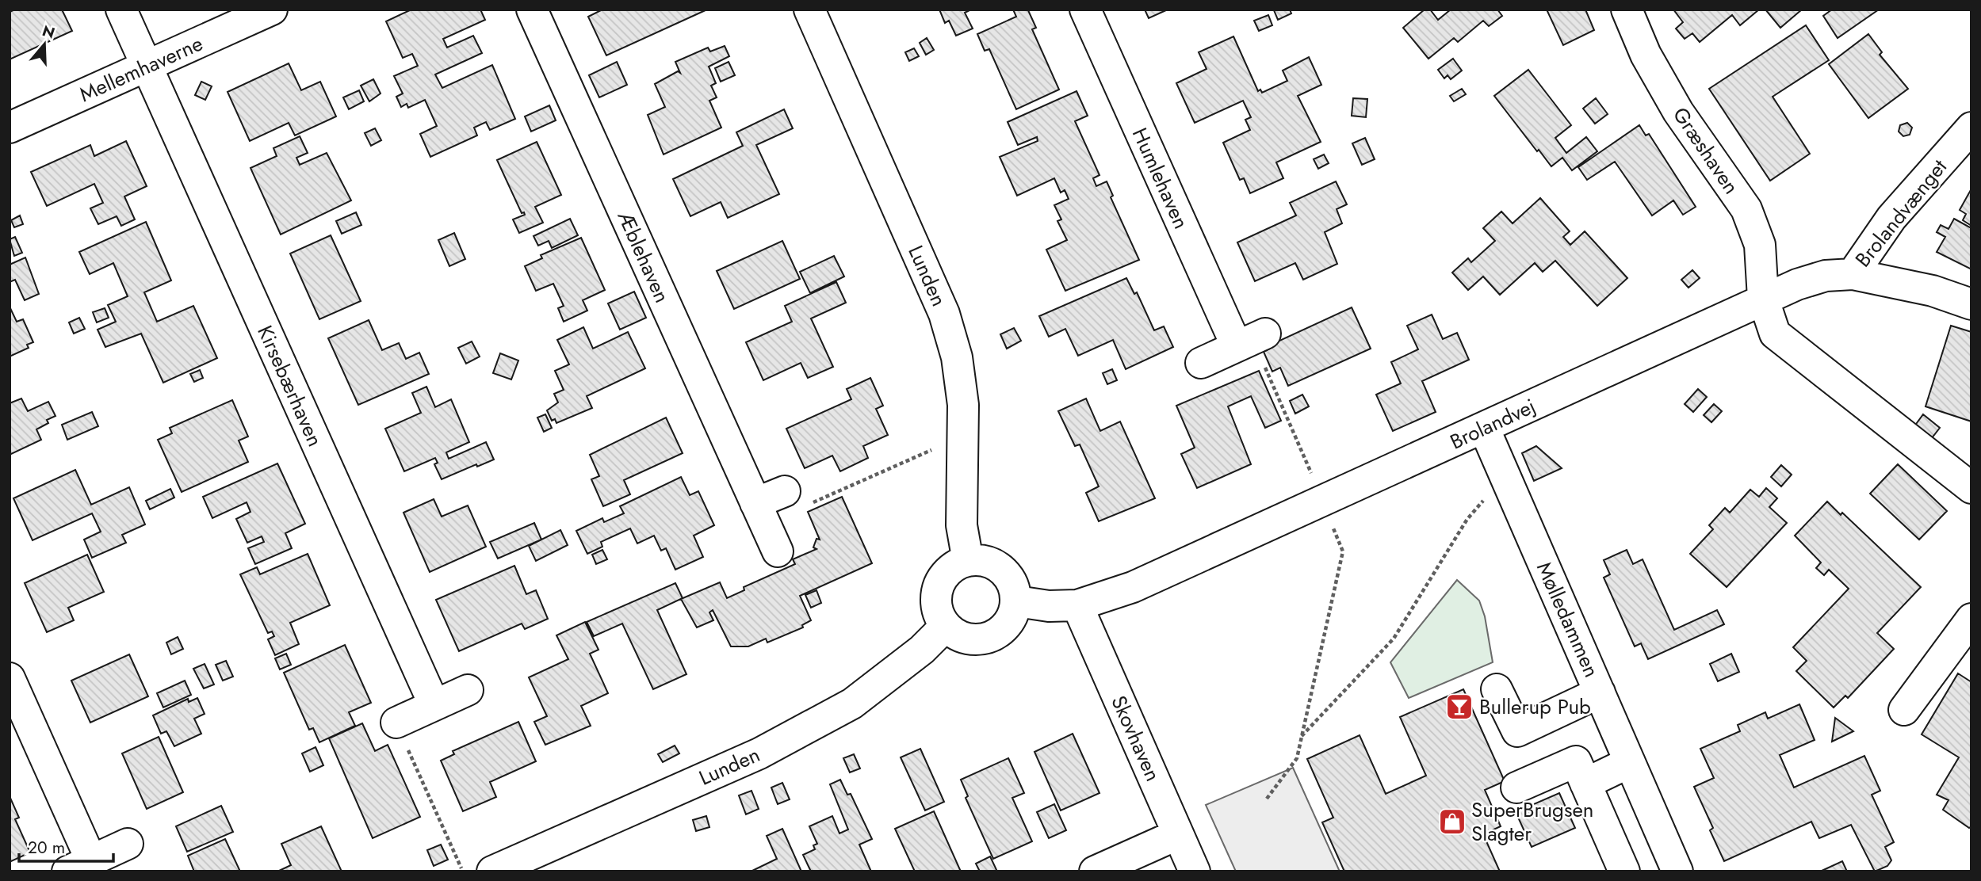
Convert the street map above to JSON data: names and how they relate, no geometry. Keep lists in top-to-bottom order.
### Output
{
  "streets": {
    "street": [
      "Mellemhaverne",
      "Græshaven",
      "Humlehaven",
      "Brolandvænget",
      "Æblehaven",
      "Lunden",
      "Kirsebærhaven",
      "Brolandvej",
      "Mølledammen",
      "Skovhaven"
    ]
  },
  "crossings": [
    ["Mellemhaverne", "Kirsebærhaven"],
    ["Græshaven", "Brolandvej"],
    ["Brolandvænget", "Brolandvej"],
    ["Lunden", "Brolandvej"],
    ["Brolandvej", "Mølledammen"],
    ["Brolandvej", "Skovhaven"]
  ],
  "places": {
    "bar": ["Bullerup Pub"],
    "shop": ["SuperBrugsen Slagter"]
  },
  "scale_bar": "20 m",
  "north": "top"
}
